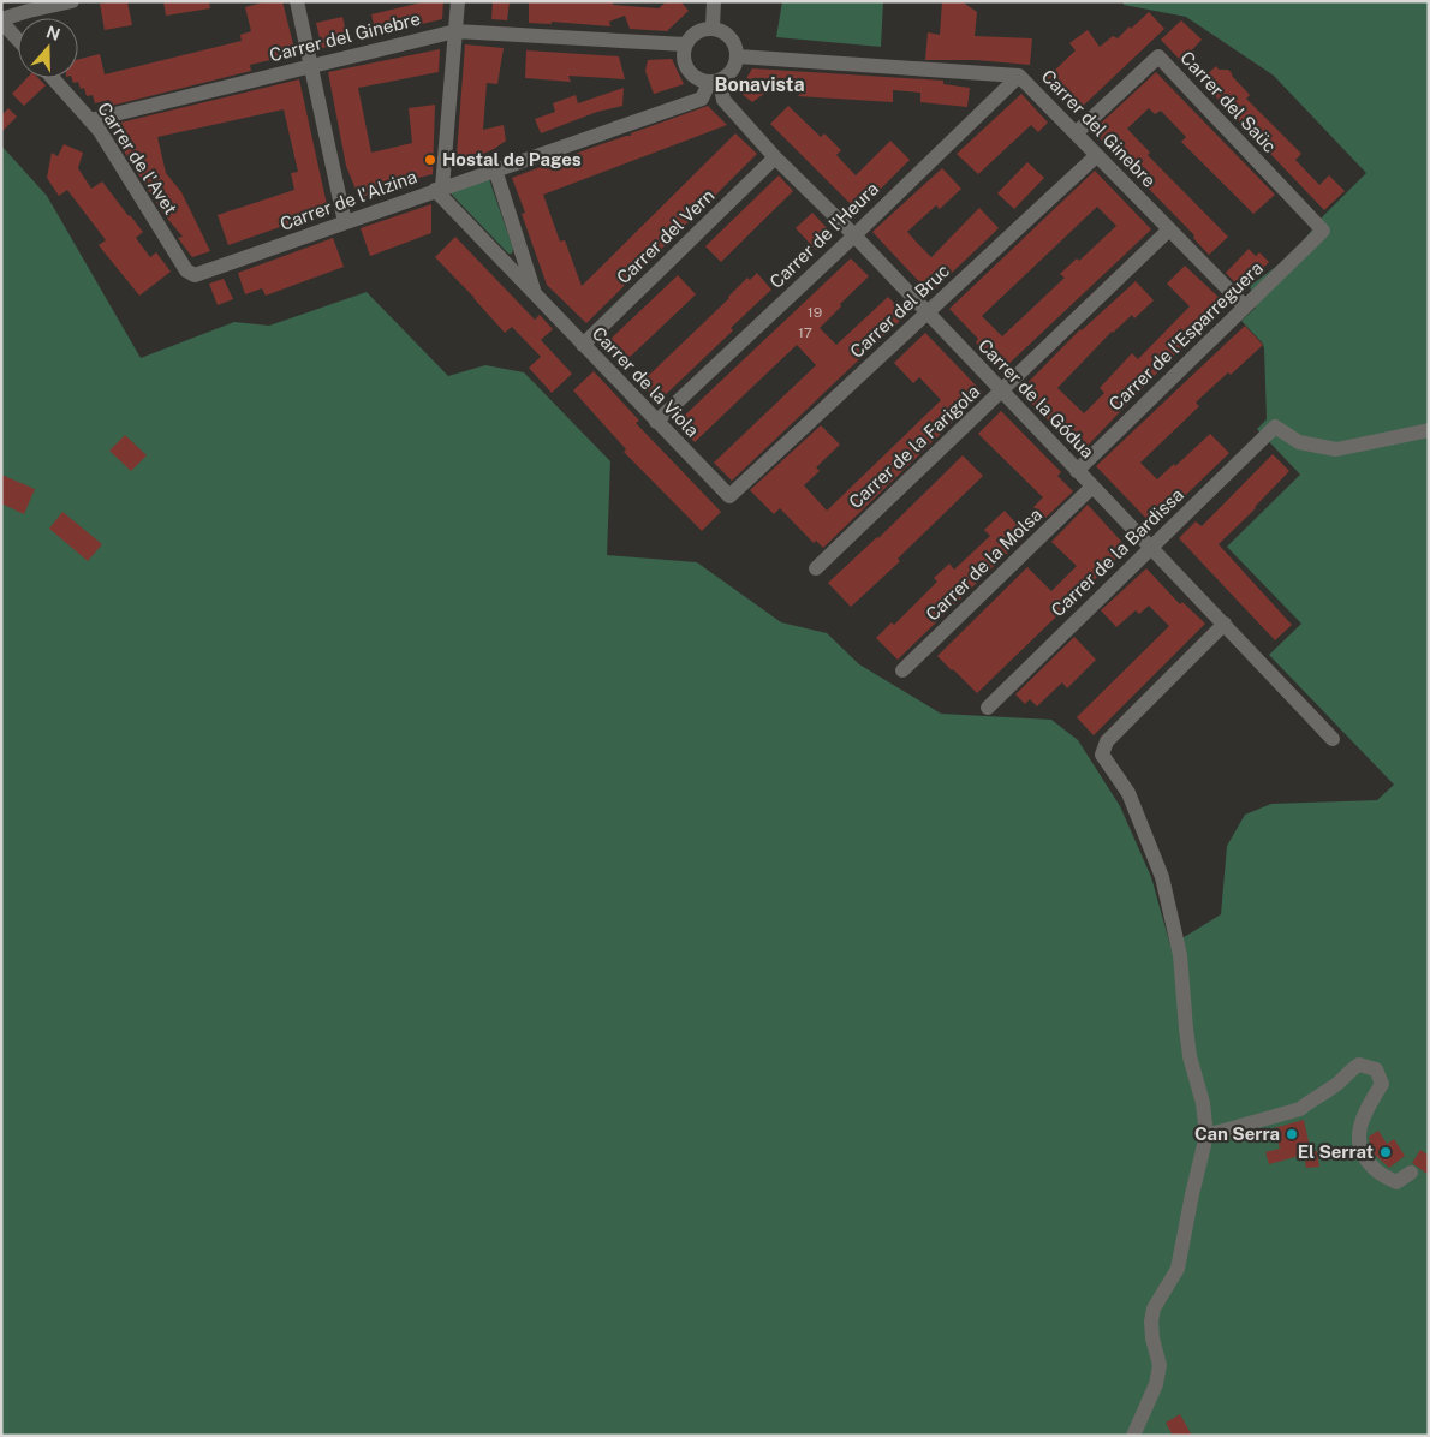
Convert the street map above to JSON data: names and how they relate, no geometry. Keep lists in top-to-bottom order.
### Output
{
  "streets": {
    "street": [
      "Carrer del Ginebre",
      "Carrer del Saüc",
      "Carrer de l'Avet",
      "Carrer de l'Alzina",
      "Carrer de l'Heura",
      "Carrer del Vern",
      "Carrer del Bruc",
      "Carrer de l'Esparreguera",
      "Carrer de la Viola",
      "Carrer de la Gódua",
      "Carrer de la Farigola",
      "Carrer de la Bardissa",
      "Carrer de la Molsa"
    ]
  },
  "crossings": [
    ["Carrer del Ginebre", "Carrer del Saüc"],
    ["Carrer del Ginebre", "Carrer de l'Avet"],
    ["Carrer del Ginebre", "Carrer de l'Alzina"],
    ["Carrer del Ginebre", "Carrer de l'Heura"],
    ["Carrer del Ginebre", "Carrer del Bruc"],
    ["Carrer del Ginebre", "Carrer de l'Esparreguera"],
    ["Carrer del Ginebre", "Carrer de la Gódua"],
    ["Carrer del Ginebre", "Carrer de la Farigola"],
    ["Carrer del Saüc", "Carrer de l'Esparreguera"],
    ["Carrer de l'Avet", "Carrer de l'Alzina"],
    ["Carrer de l'Alzina", "Carrer de la Viola"],
    ["Carrer de l'Alzina", "Carrer de la Gódua"],
    ["Carrer de l'Heura", "Carrer de la Viola"],
    ["Carrer de l'Heura", "Carrer de la Gódua"],
    ["Carrer del Vern", "Carrer de la Viola"],
    ["Carrer del Vern", "Carrer de la Gódua"],
    ["Carrer del Bruc", "Carrer de la Viola"],
    ["Carrer del Bruc", "Carrer de la Gódua"],
    ["Carrer de l'Esparreguera", "Carrer de la Gódua"],
    ["Carrer de la Gódua", "Carrer de la Farigola"],
    ["Carrer de la Gódua", "Carrer de la Bardissa"],
    ["Carrer de la Gódua", "Carrer de la Molsa"]
  ],
  "districts": ["Bonavista"],
  "places": ["Hostal de Pages", "Can Serra", "El Serrat"],
  "house_numbers": ["19", "17"],
  "north": "top"
}
